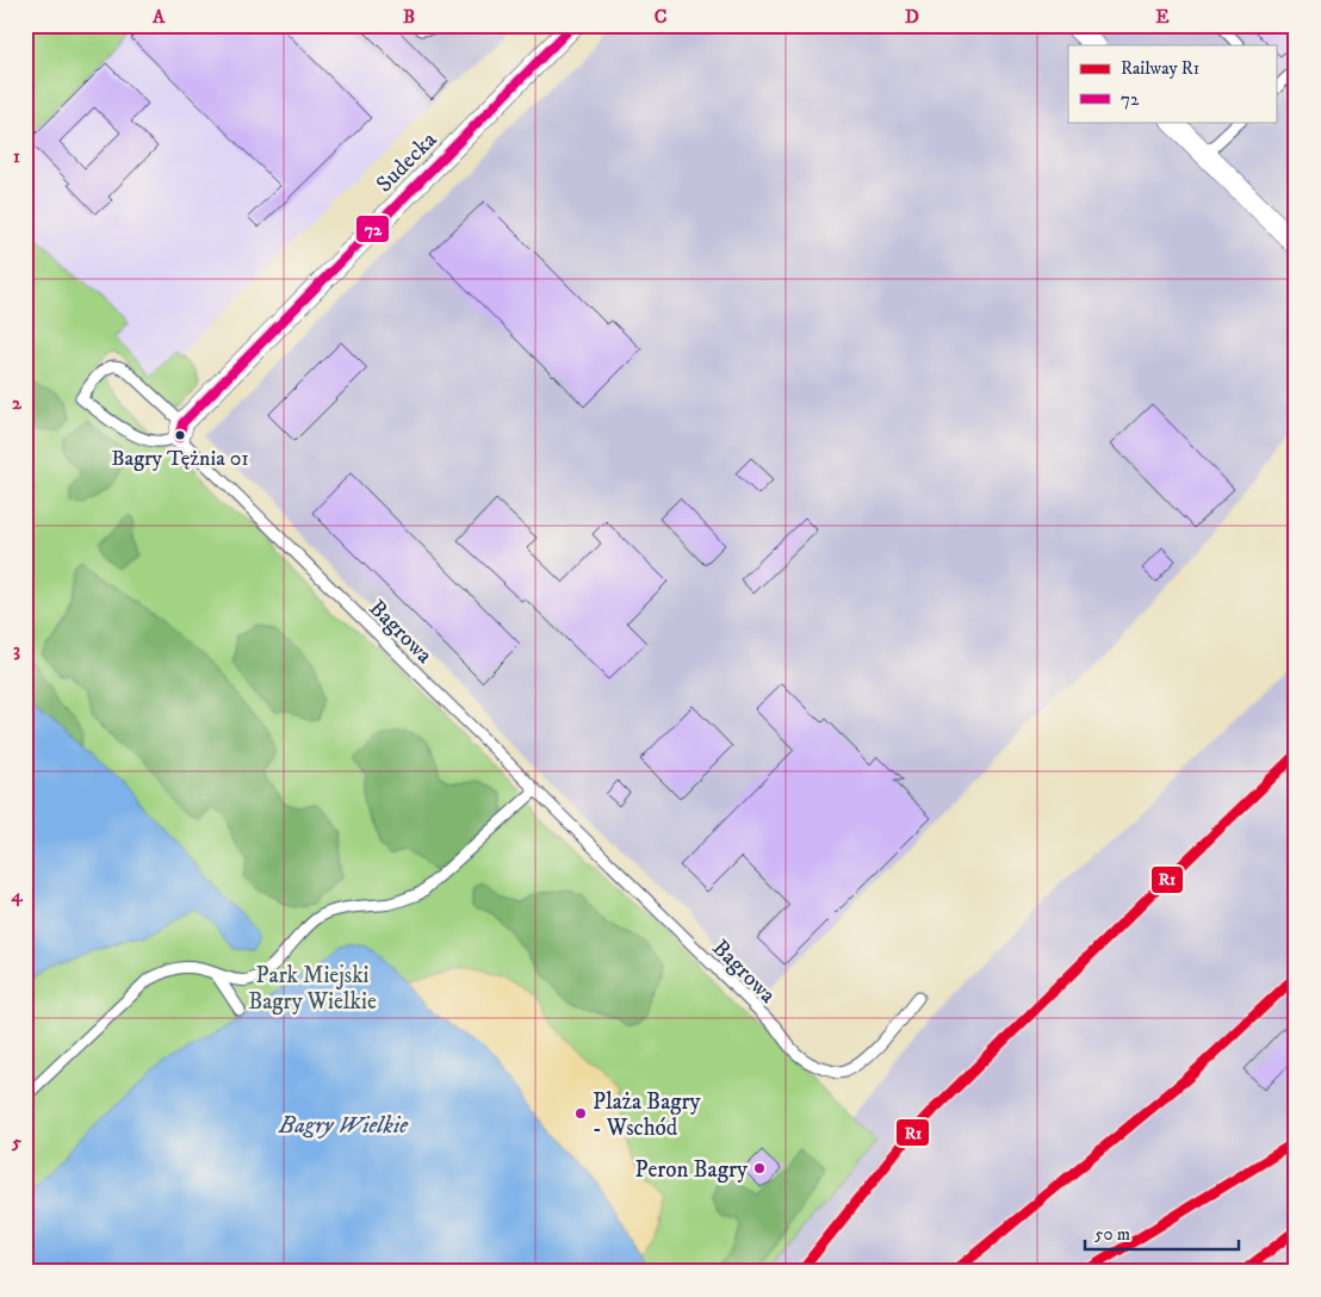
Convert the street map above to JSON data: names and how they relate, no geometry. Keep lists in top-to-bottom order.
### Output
{
  "streets": {
    "street": ["Sudecka"],
    "lane": ["Bagrowa"]
  },
  "crossings": [
    ["Sudecka", "Bagrowa"]
  ],
  "water": ["Bagry Wielkie"],
  "parks": ["Park Miejski Bagry Wielkie"],
  "places": ["Bagry Tężnia 01", "Plaża Bagry - Wschód", "Peron Bagry"],
  "lines": ["transit line 72", "rail line R1"],
  "legend": ["Railway R1", "72"],
  "scale_bar": "50 m",
  "grid": {
    "columns": [
      "A",
      "B",
      "C",
      "D",
      "E"
    ],
    "rows": [
      "1",
      "2",
      "3",
      "4",
      "5"
    ]
  }
}
